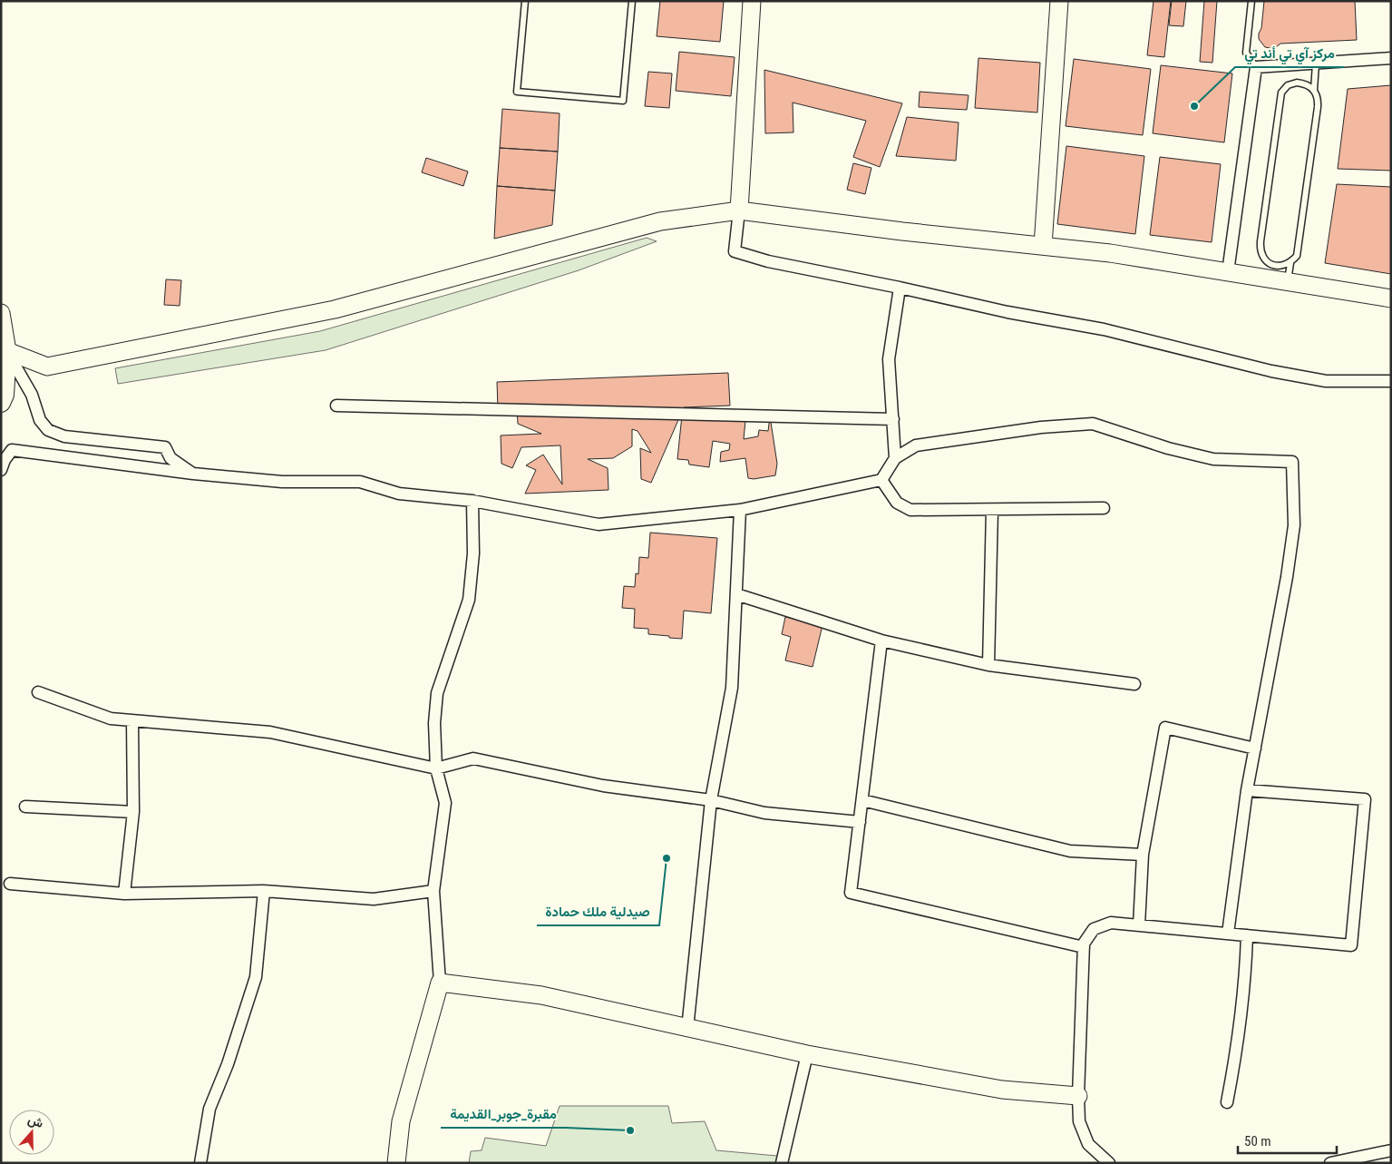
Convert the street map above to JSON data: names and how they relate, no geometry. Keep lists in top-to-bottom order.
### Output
{
  "places": ["مركز آي تي أند تي", "صيدلية ملك حمادة", "مقبرة_جوبر_القديمة"],
  "scale_bar": "50 m",
  "north": "top"
}
